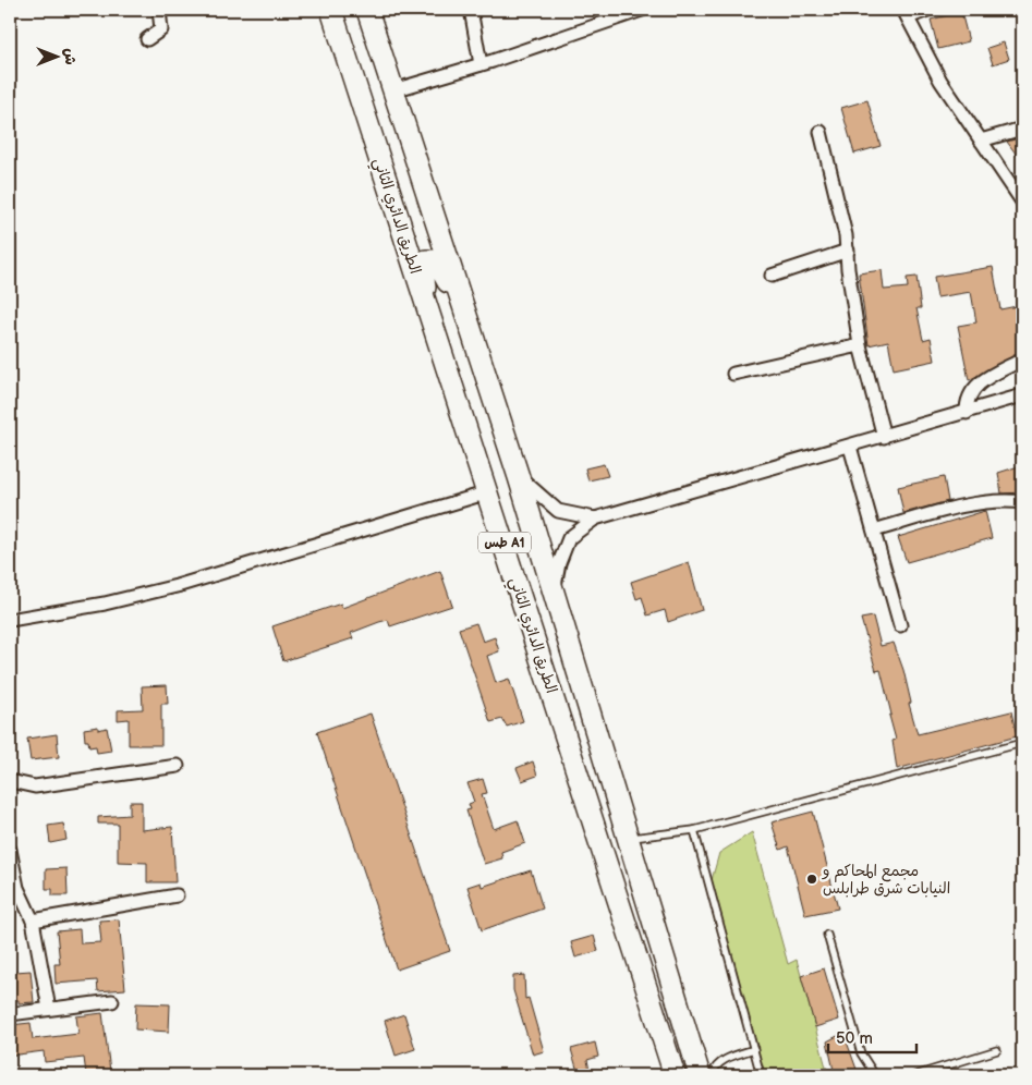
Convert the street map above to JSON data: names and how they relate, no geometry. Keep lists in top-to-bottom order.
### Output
{
  "streets": {
    "highway": ["الطريق الدائري الثاني", "طس A1"]
  },
  "places": ["مجمع المحاكم و النيابات شرق طرابلس"],
  "scale_bar": "50 m",
  "north": "right"
}
